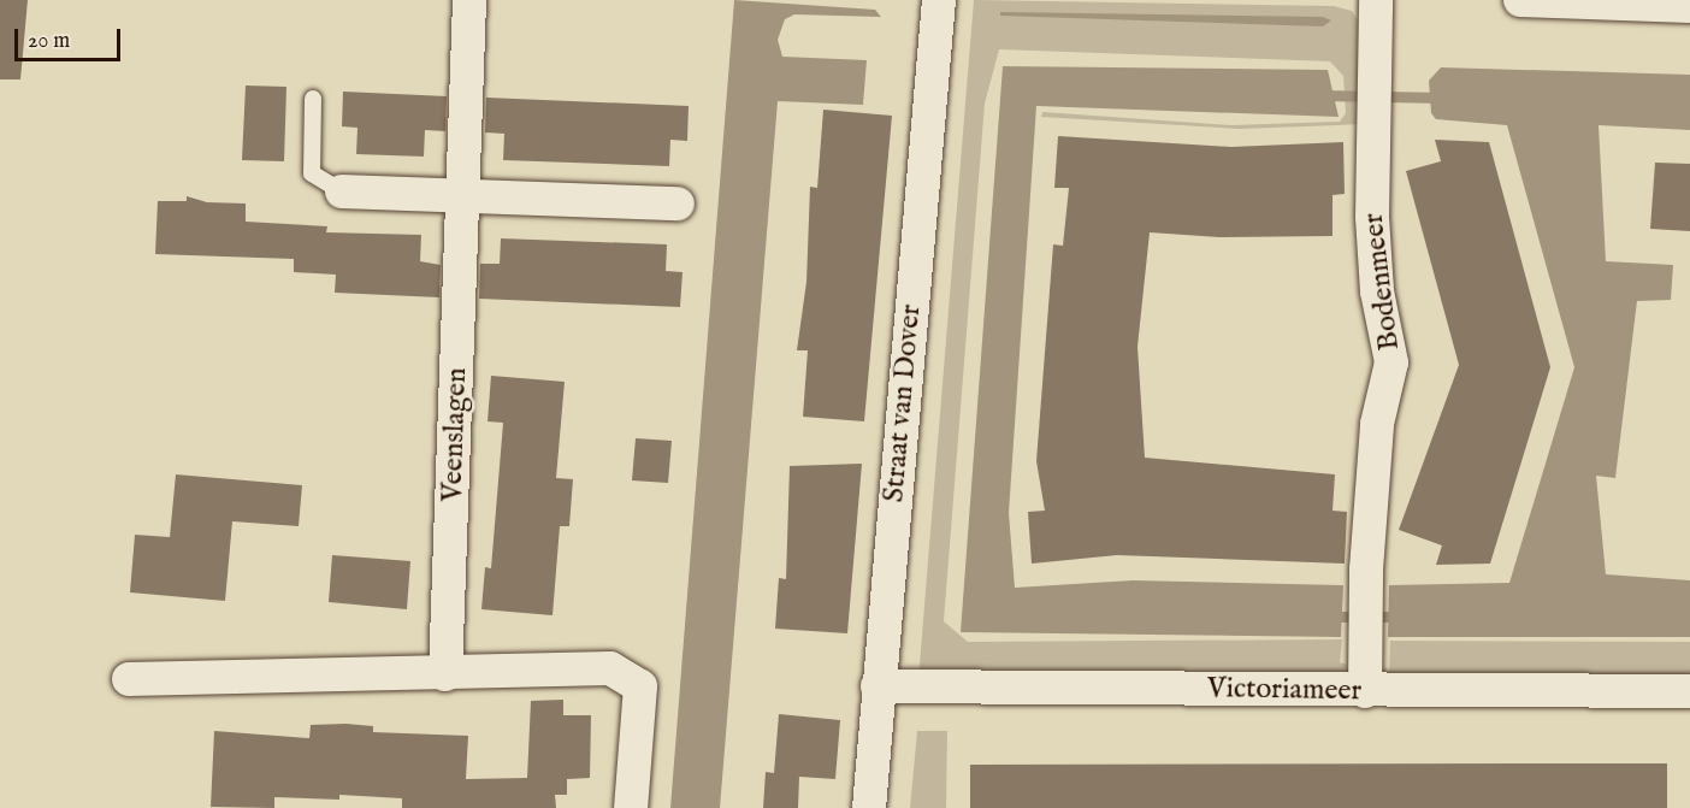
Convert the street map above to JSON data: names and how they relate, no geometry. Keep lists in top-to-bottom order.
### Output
{
  "streets": {
    "street": [
      "Bodenmeer",
      "Straat van Dover",
      "Veenslagen",
      "Victoriameer"
    ]
  },
  "crossings": [
    ["Bodenmeer", "Victoriameer"],
    ["Straat van Dover", "Victoriameer"]
  ],
  "scale_bar": "20 m"
}
